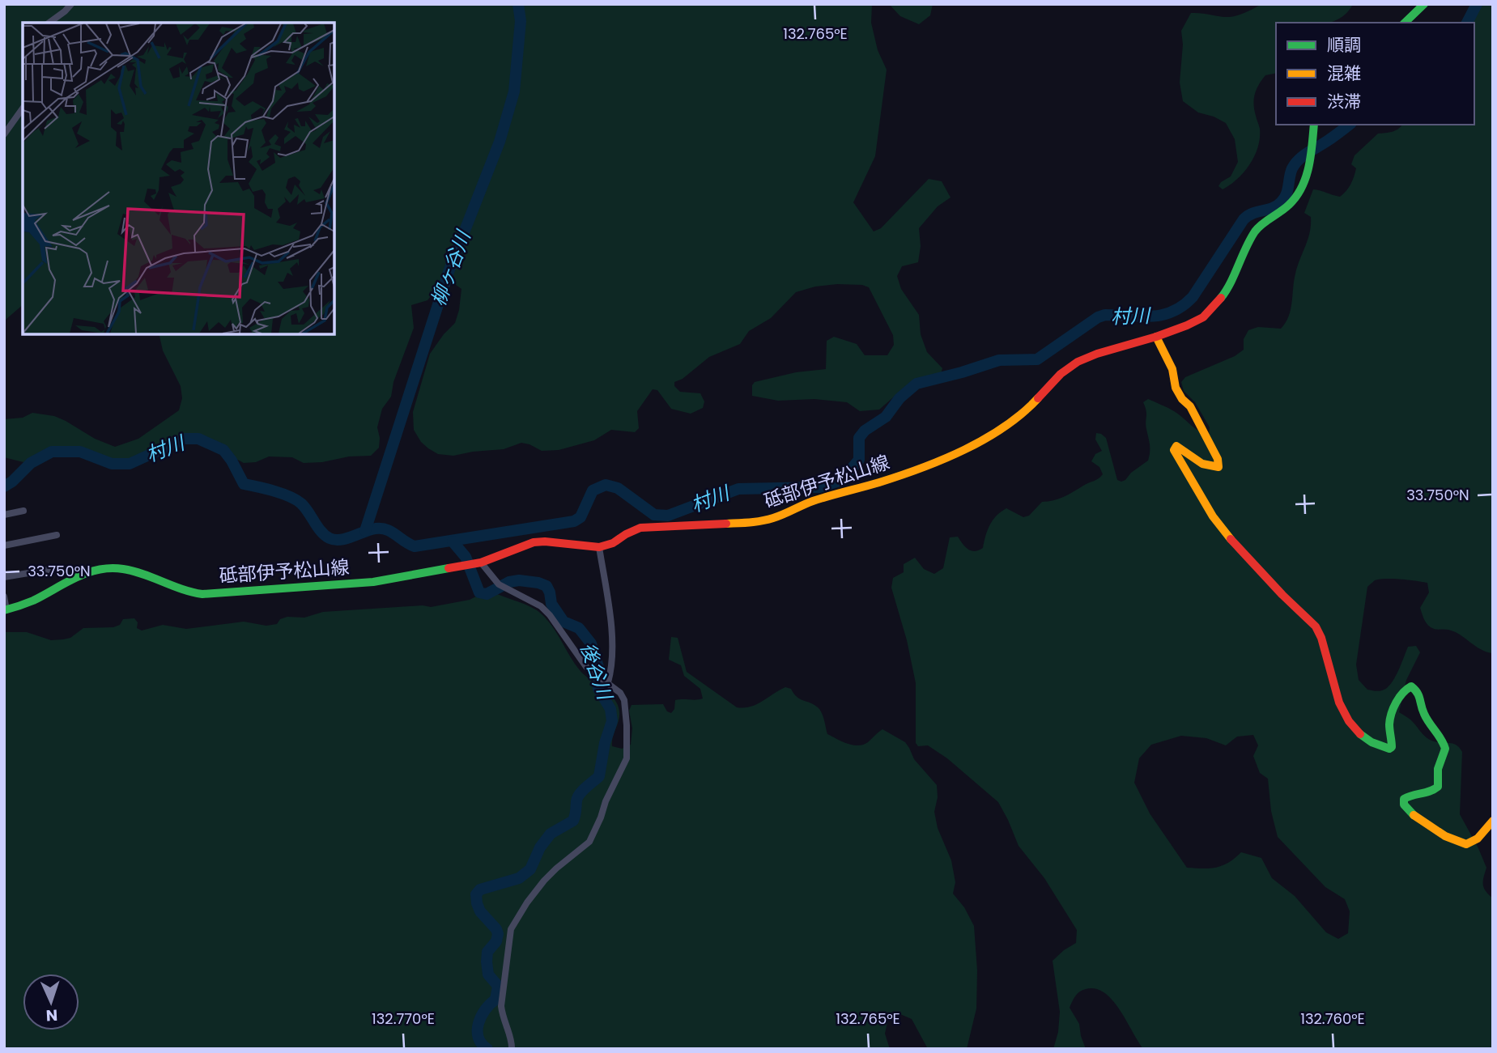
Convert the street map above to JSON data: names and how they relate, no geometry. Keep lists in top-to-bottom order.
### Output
{
  "streets": {
    "main road": ["砥部伊予松山線"]
  },
  "water": ["柳ヶ谷川", "村川", "後谷川"],
  "legend": ["順調", "混雑", "渋滞"],
  "north": "bottom",
  "coordinates": [
    "132.765°E",
    "33.750°N",
    "132.770°E",
    "132.760°E"
  ]
}
